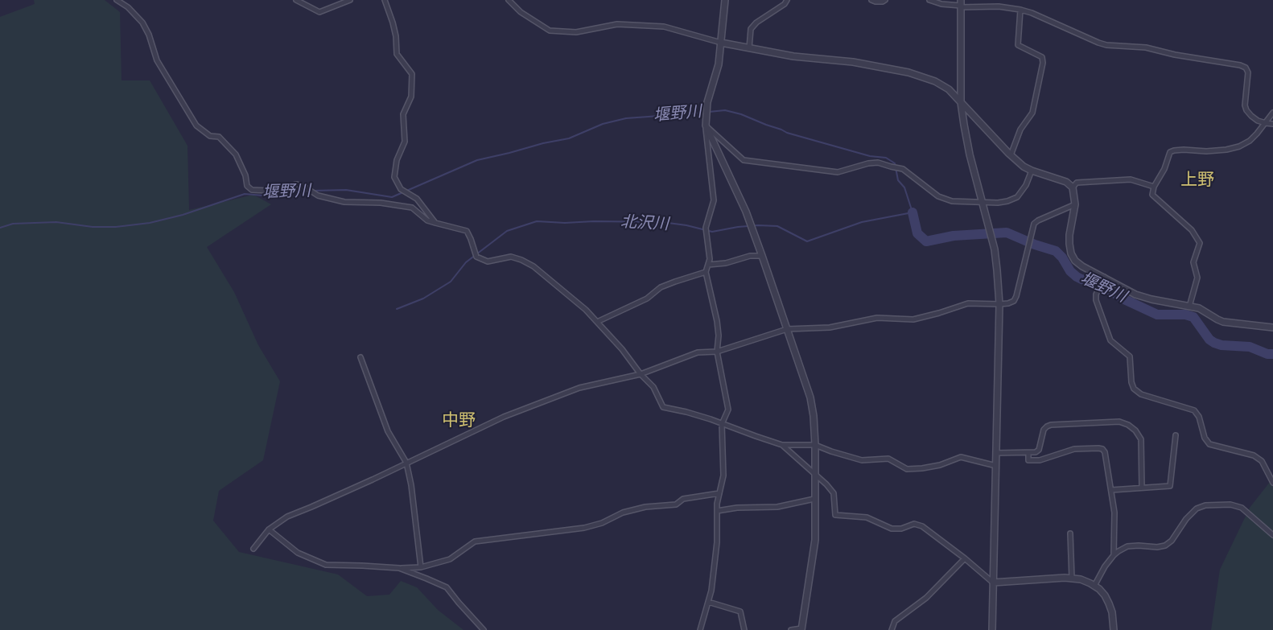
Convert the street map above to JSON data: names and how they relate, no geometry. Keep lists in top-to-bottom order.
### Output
{
  "districts": ["上野", "中野"],
  "water": ["堰野川", "北沢川"]
}
